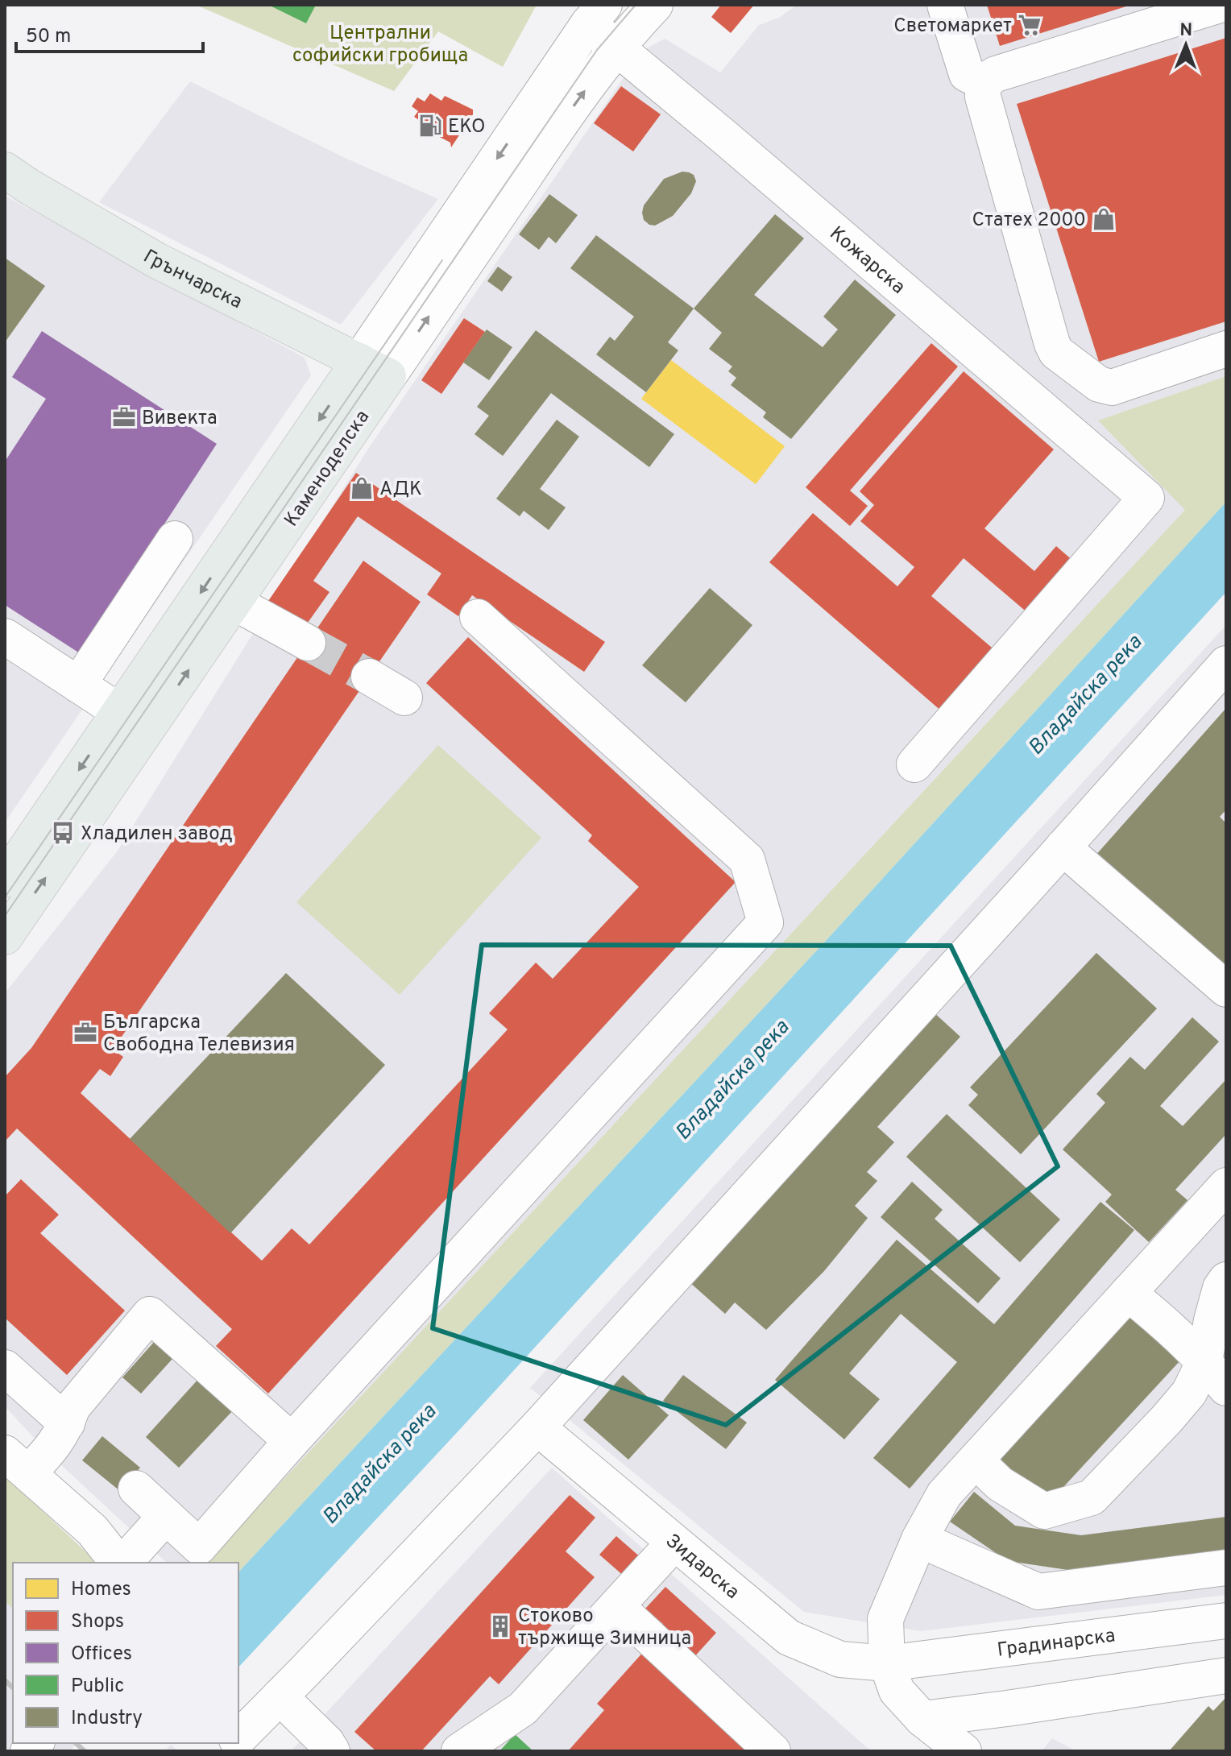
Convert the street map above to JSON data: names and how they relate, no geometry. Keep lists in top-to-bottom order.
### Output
{
  "streets": {
    "main road": ["Грънчарска", "Каменоделска"],
    "street": ["Кожарска", "Зидарска", "Градинарска"]
  },
  "crossings": [
    ["Кожарска", "Каменоделска"],
    ["Грънчарска", "Каменоделска"],
    ["Зидарска", "Градинарска"]
  ],
  "water": ["Владайска река"],
  "parks": ["Централни софийски гробища"],
  "places": {
    "supermarket": ["Светомаркет"],
    "fuel station": ["EKO"],
    "shop": ["Статех 2000", "АДК"],
    "office": ["Вивекта", "Българска Свободна Телевизия"],
    "bus stop": ["Хладилен завод"],
    "building": ["Стоково тържище Зимница"]
  },
  "legend": [
    "Homes",
    "Shops",
    "Offices",
    "Public",
    "Industry"
  ],
  "scale_bar": "50 m",
  "north": "top"
}
